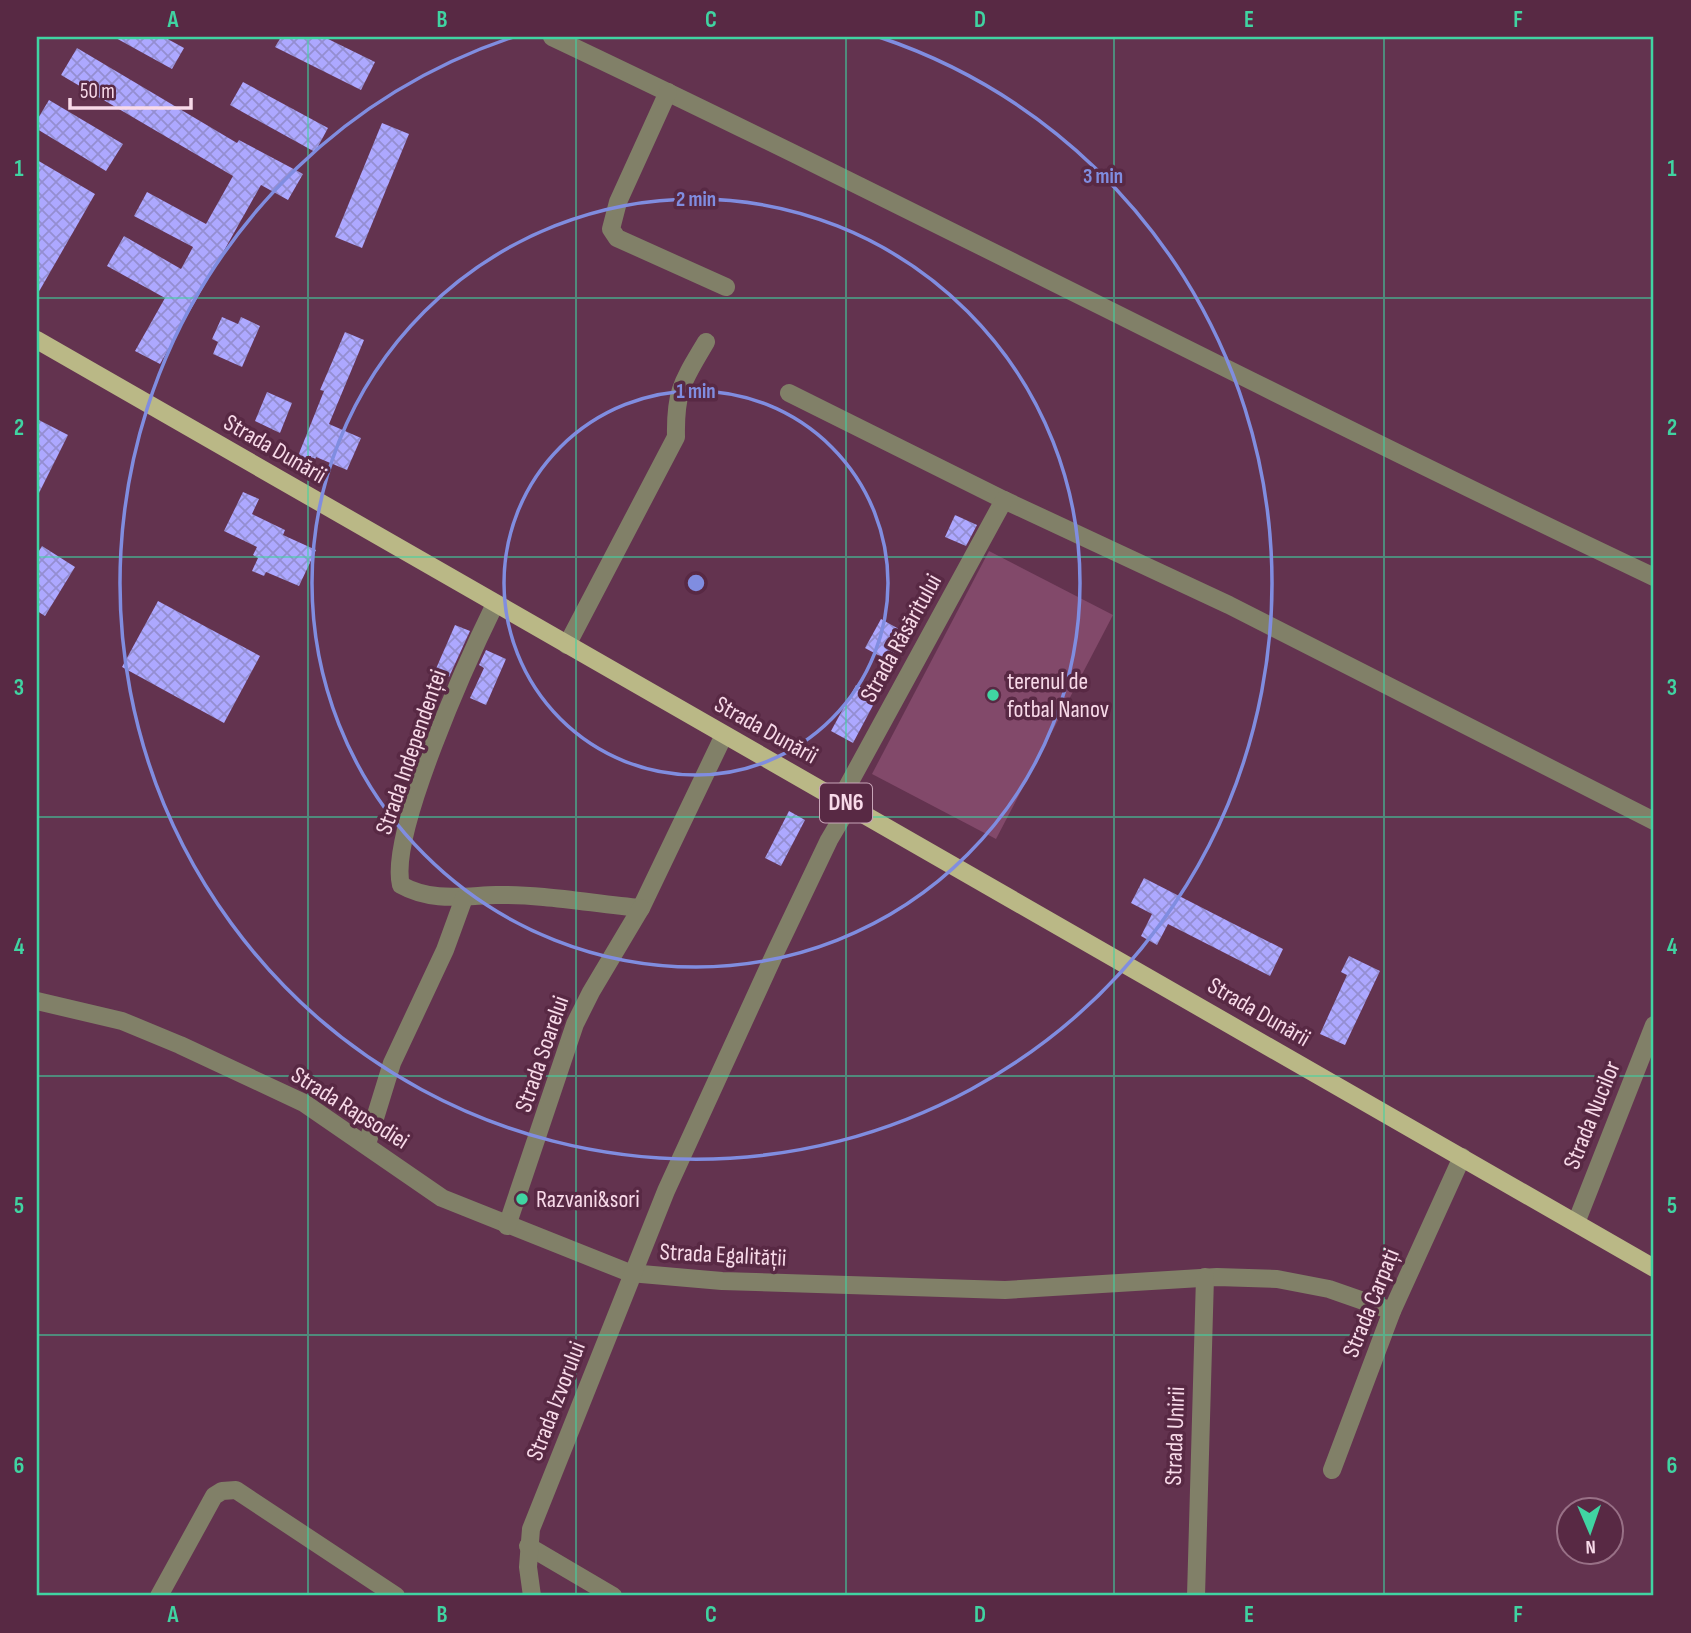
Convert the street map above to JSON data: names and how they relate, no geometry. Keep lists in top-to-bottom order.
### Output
{
  "streets": {
    "main road": ["Strada Dunării", "DN6"],
    "street": [
      "Strada Răsăritului",
      "Strada Independenței",
      "Strada Soarelui",
      "Strada Rapsodiei",
      "Strada Nucilor",
      "Strada Egalității",
      "Strada Carpați",
      "Strada Izvorului",
      "Strada Unirii"
    ]
  },
  "crossings": [
    ["Strada Dunării", "Strada Răsăritului"],
    ["Strada Dunării", "Strada Independenței"],
    ["Strada Dunării", "Strada Soarelui"],
    ["Strada Dunării", "Strada Nucilor"],
    ["Strada Dunării", "Strada Egalității"],
    ["Strada Dunării", "Strada Carpați"],
    ["Strada Răsăritului", "Strada Egalității"],
    ["Strada Soarelui", "Strada Rapsodiei"],
    ["Strada Rapsodiei", "Strada Egalității"],
    ["Strada Rapsodiei", "Strada Izvorului"],
    ["Strada Egalității", "Strada Carpați"],
    ["Strada Egalității", "Strada Izvorului"],
    ["Strada Egalității", "Strada Unirii"]
  ],
  "places": ["terenul de fotbal Nanov", "Razvani&sori"],
  "scale_bar": "50 m",
  "north": "bottom",
  "grid": {
    "columns": [
      "A",
      "B",
      "C",
      "D",
      "E",
      "F"
    ],
    "rows": [
      "1",
      "2",
      "3",
      "4",
      "5",
      "6"
    ]
  },
  "rings": ["3 min", "2 min", "1 min"]
}
